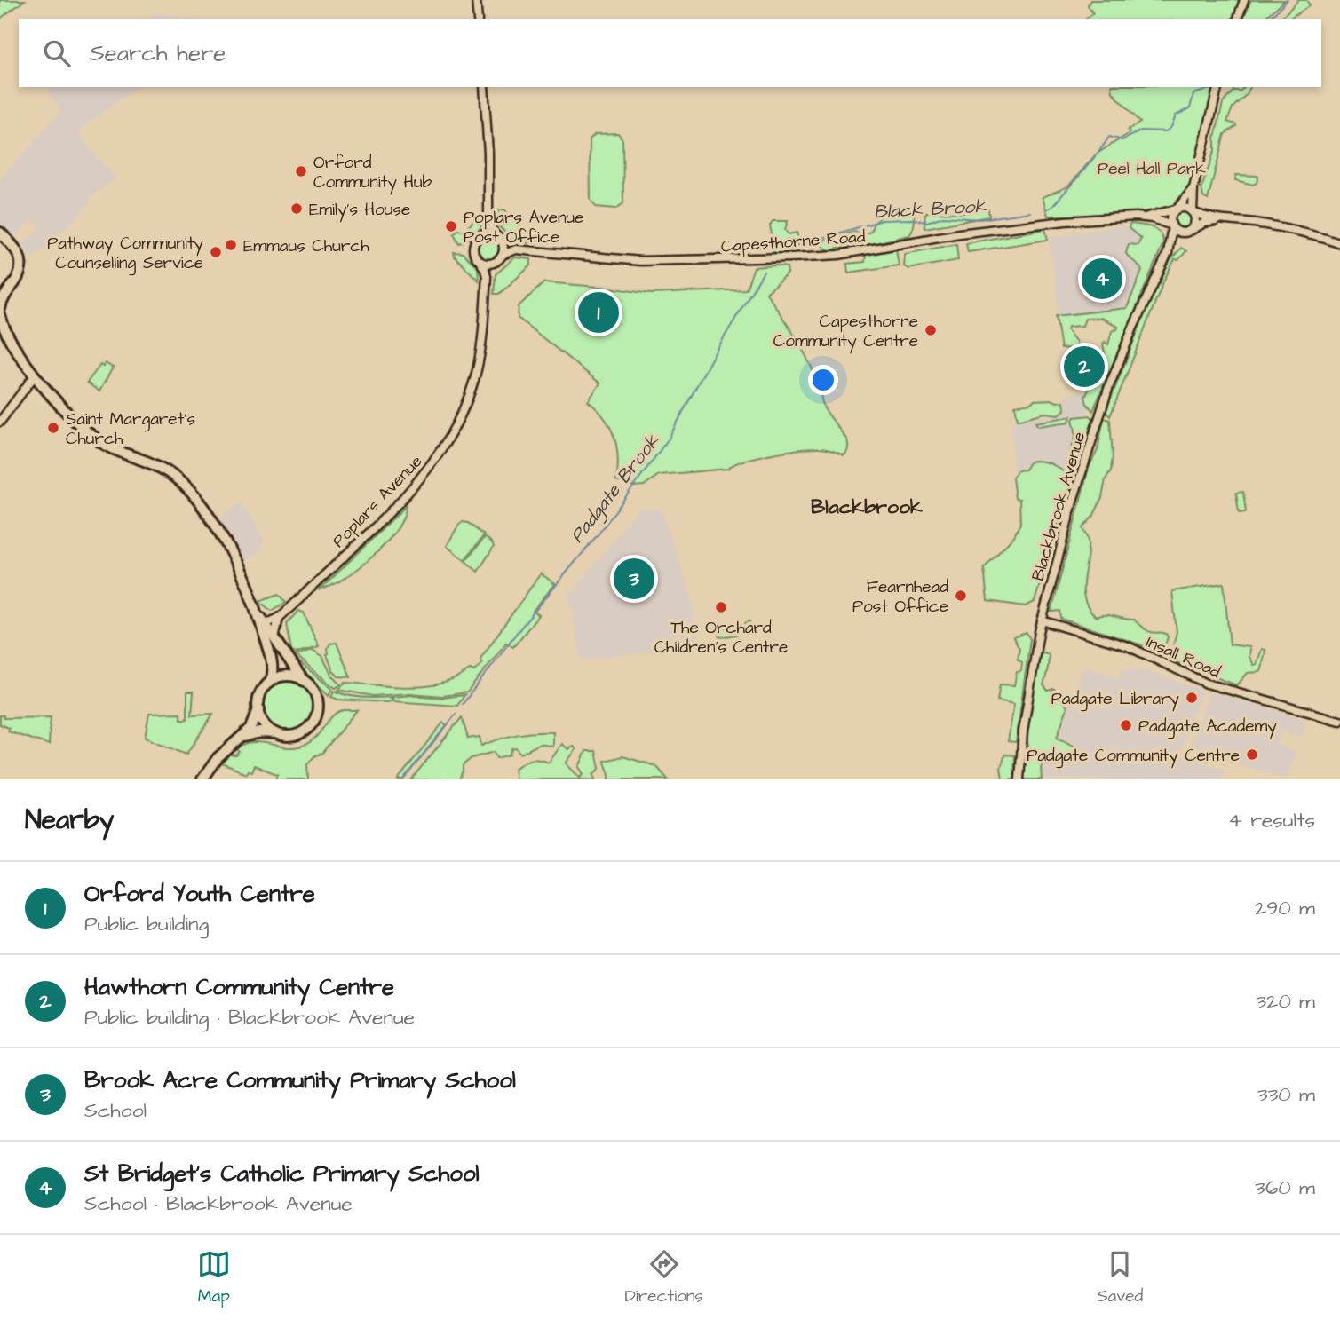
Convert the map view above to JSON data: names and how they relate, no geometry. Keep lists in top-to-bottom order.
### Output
{
  "streets": {
    "street": [
      "Capesthorne Road",
      "Poplars Avenue",
      "Blackbrook Avenue",
      "Insall Road"
    ]
  },
  "crossings": [
    ["Capesthorne Road", "Poplars Avenue"],
    ["Capesthorne Road", "Blackbrook Avenue"],
    ["Blackbrook Avenue", "Insall Road"]
  ],
  "districts": ["Blackbrook"],
  "water": ["Black Brook", "Padgate Brook"],
  "parks": ["Peel Hall Park"],
  "places": [
    "Orford Community Hub",
    "Emily's House",
    "Poplars Avenue Post Office",
    "Emmaus Church",
    "Pathway Community Counselling Service",
    "Capesthorne Community Centre",
    "Saint Margaret's Church",
    "Fearnhead Post Office",
    "The Orchard Children's Centre",
    "Padgate Library",
    "Padgate Academy",
    "Padgate Community Centre"
  ],
  "page": {
    "search": "Search here",
    "pins": [
      "4",
      "1",
      "2",
      "3"
    ],
    "heading": ["Nearby", "4 results"],
    "list": [
      {
        "mark": "1",
        "name": "Orford Youth Centre",
        "note": "Public building",
        "value": "290 m"
      },
      {
        "mark": "2",
        "name": "Hawthorn Community Centre",
        "note": "Public building · Blackbrook Avenue",
        "value": "320 m"
      },
      {
        "mark": "3",
        "name": "Brook Acre Community Primary School",
        "note": "School",
        "value": "330 m"
      },
      {
        "mark": "4",
        "name": "St Bridget's Catholic Primary School",
        "note": "School · Blackbrook Avenue",
        "value": "360 m"
      }
    ],
    "nav": ["Map", "Directions", "Saved"]
  }
}
